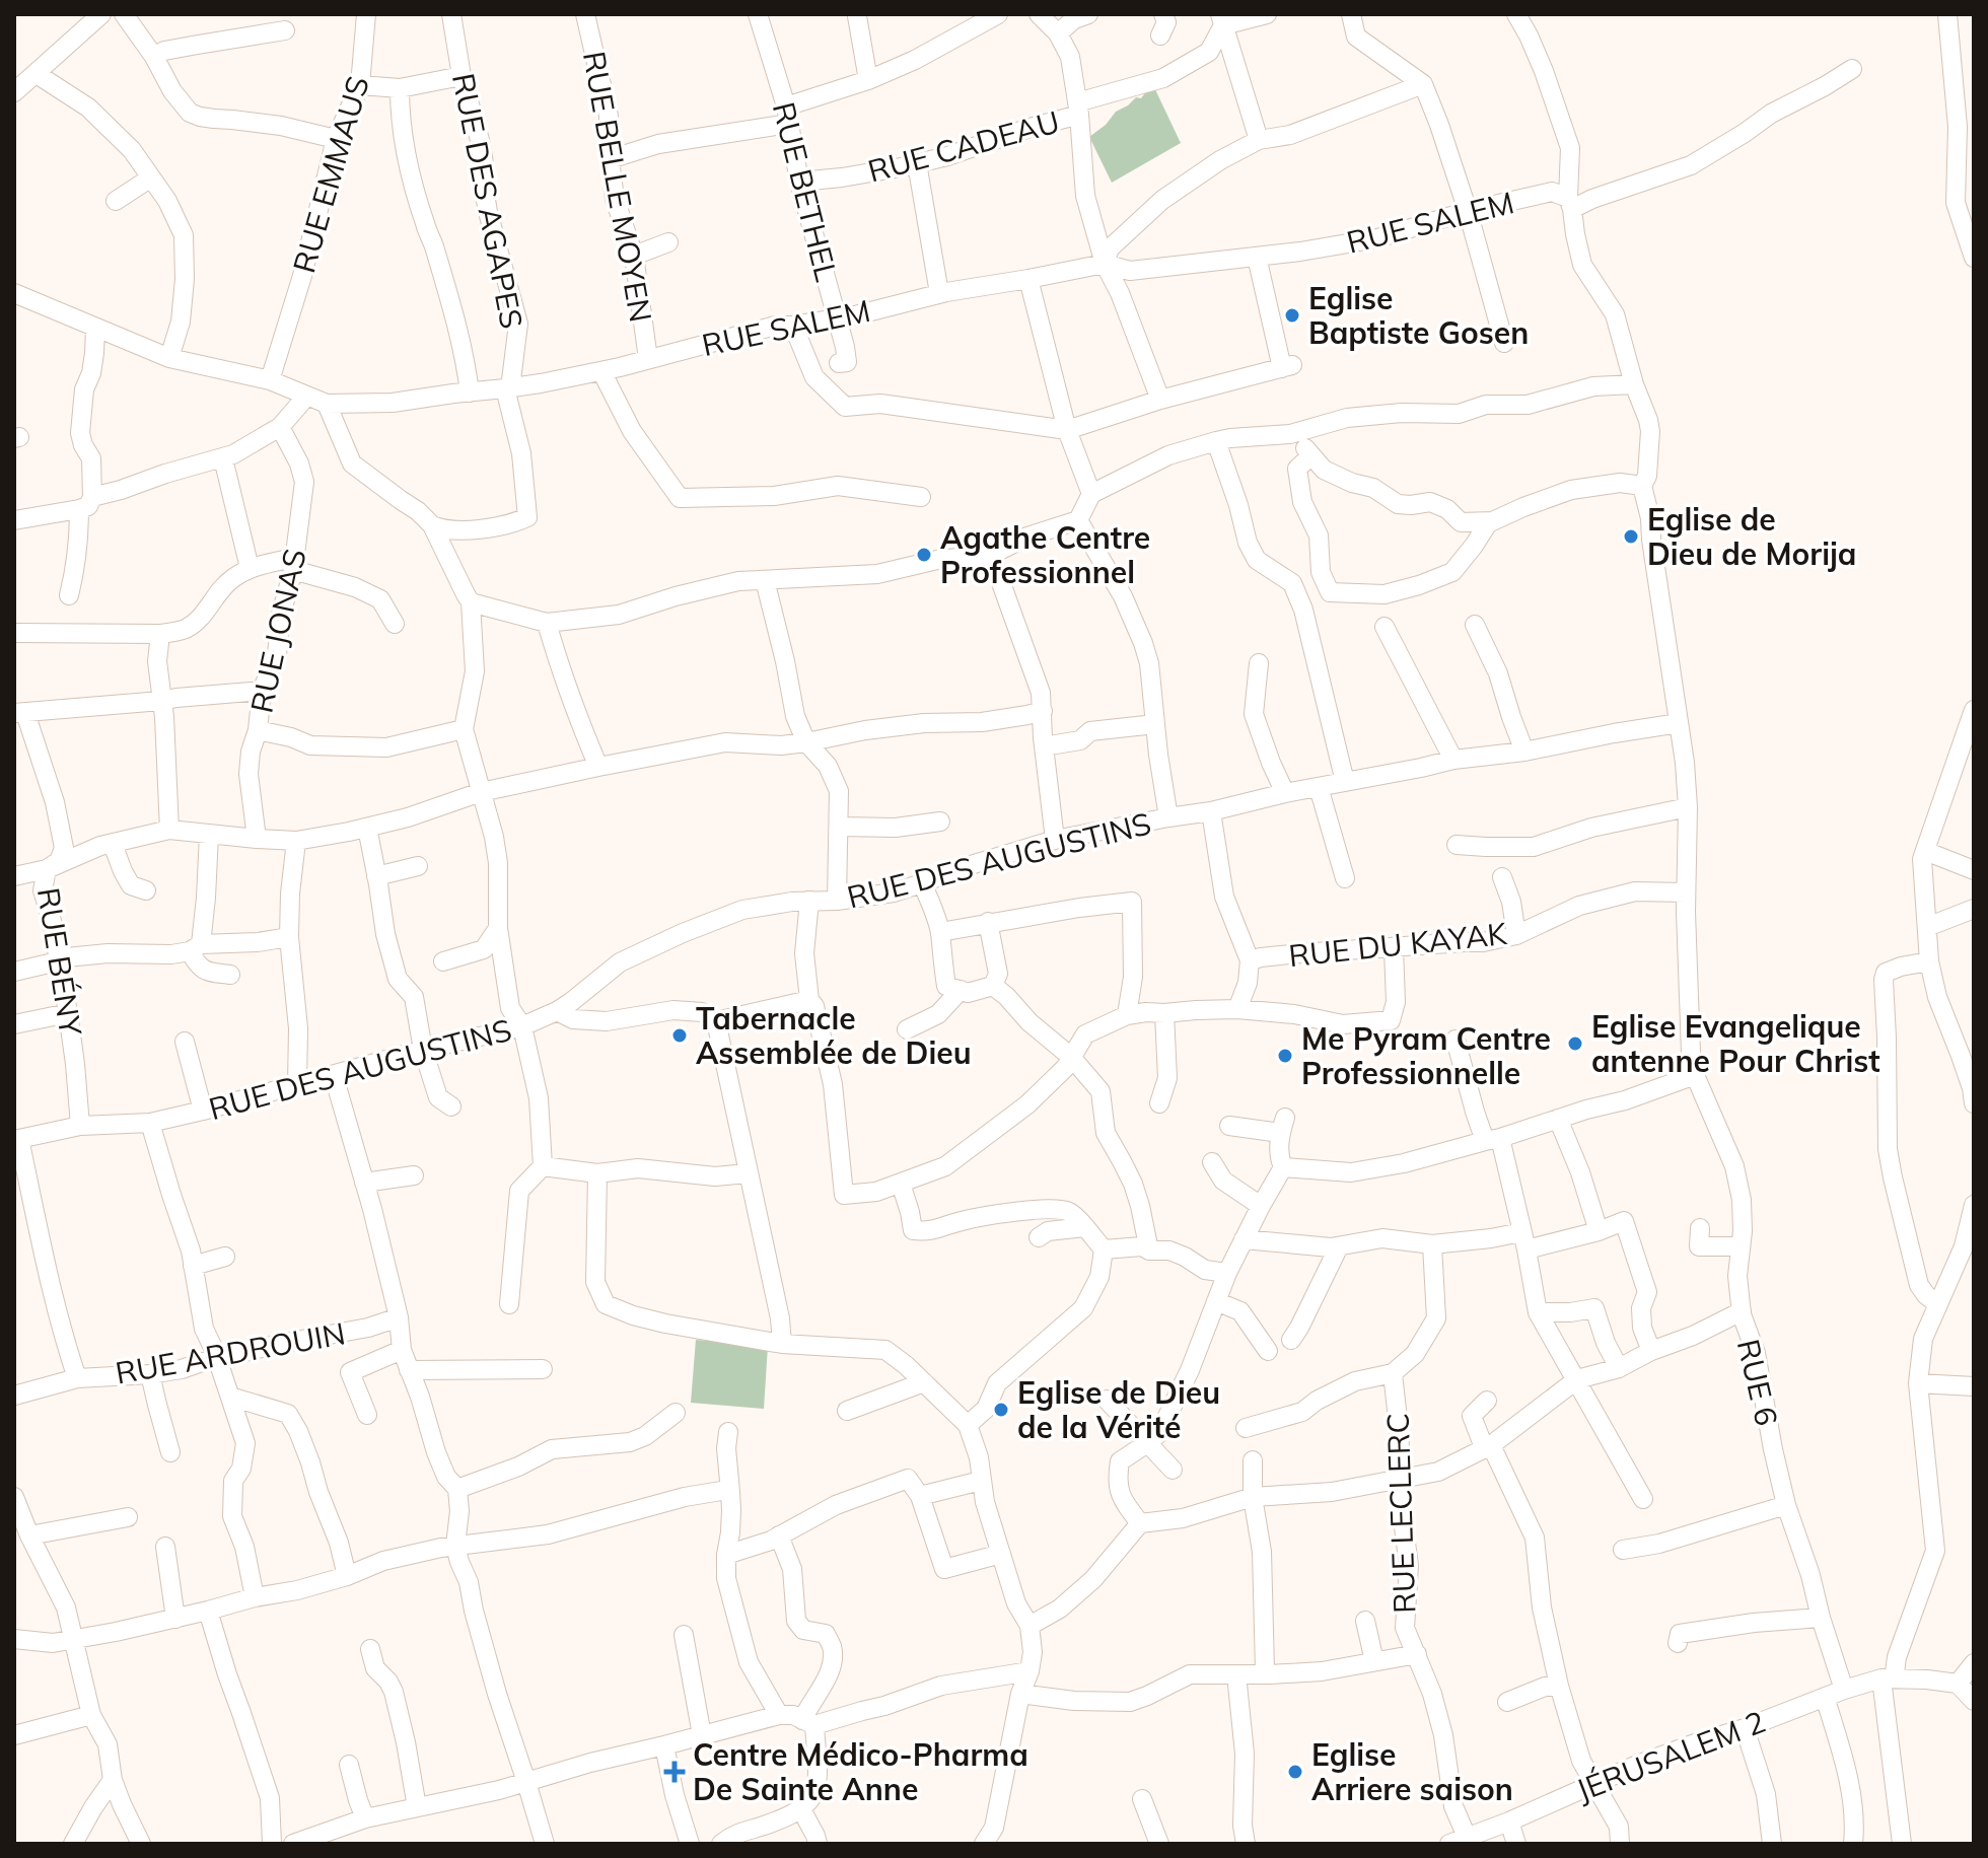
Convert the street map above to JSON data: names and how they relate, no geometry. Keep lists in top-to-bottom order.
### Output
{
  "streets": {
    "street": [
      "RUE CADEAU",
      "RUE EMMAUS",
      "RUE BELLE MOYEN",
      "RUE BETHEL",
      "RUE DES AGAPES",
      "RUE SALEM",
      "RUE JONAS",
      "RUE DES AUGUSTINS",
      "RUE DU KAYAK",
      "RUE BÉNY",
      "RUE ARDROUIN",
      "RUE 6",
      "RUE LECLERC",
      "JÉRUSALEM 2"
    ]
  },
  "crossings": [
    ["RUE CADEAU", "RUE BETHEL"],
    ["RUE EMMAUS", "RUE SALEM"],
    ["RUE BELLE MOYEN", "RUE SALEM"],
    ["RUE BETHEL", "RUE SALEM"],
    ["RUE DES AGAPES", "RUE SALEM"],
    ["RUE DES AUGUSTINS", "RUE BÉNY"],
    ["RUE DES AUGUSTINS", "RUE 6"],
    ["RUE DU KAYAK", "RUE 6"],
    ["RUE 6", "JÉRUSALEM 2"],
    ["RUE LECLERC", "JÉRUSALEM 2"]
  ],
  "places": {
    "other": [
      "Eglise Baptiste Gosen",
      "Eglise de Dieu de Morija",
      "Agathe Centre Professionnel",
      "Tabernacle Assemblée de Dieu",
      "Eglise Evangelique antenne Pour Christ",
      "Me Pyram Centre Professionnelle",
      "Eglise de Dieu de la Vérité",
      "Eglise Arriere saison"
    ],
    "health": ["Centre Médico-Pharma De Sainte Anne"]
  }
}
